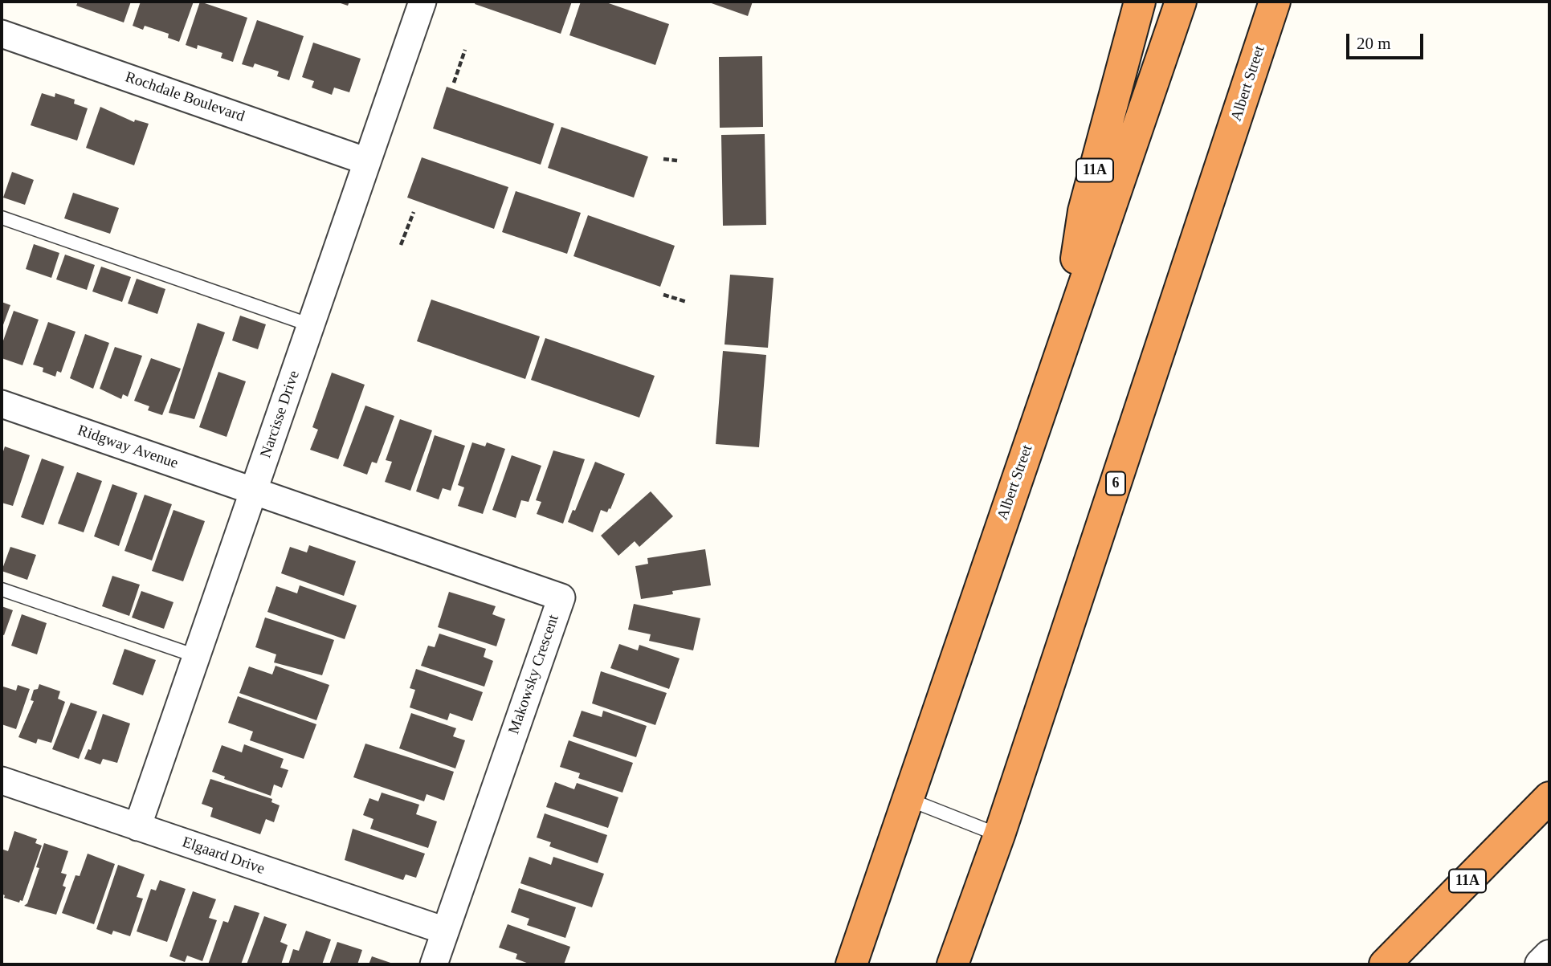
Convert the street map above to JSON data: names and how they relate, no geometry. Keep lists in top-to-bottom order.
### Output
{
  "streets": {
    "highway": ["Albert Street", "11A", "6"],
    "street": [
      "Rochdale Boulevard",
      "Narcisse Drive",
      "Ridgway Avenue",
      "Makowsky Crescent",
      "Elgaard Drive"
    ]
  },
  "crossings": [
    ["Albert Street", "11A"],
    ["Rochdale Boulevard", "Narcisse Drive"],
    ["Narcisse Drive", "Ridgway Avenue"],
    ["Narcisse Drive", "Makowsky Crescent"],
    ["Narcisse Drive", "Elgaard Drive"],
    ["Ridgway Avenue", "Makowsky Crescent"],
    ["Makowsky Crescent", "Elgaard Drive"]
  ],
  "scale_bar": "20 m"
}
